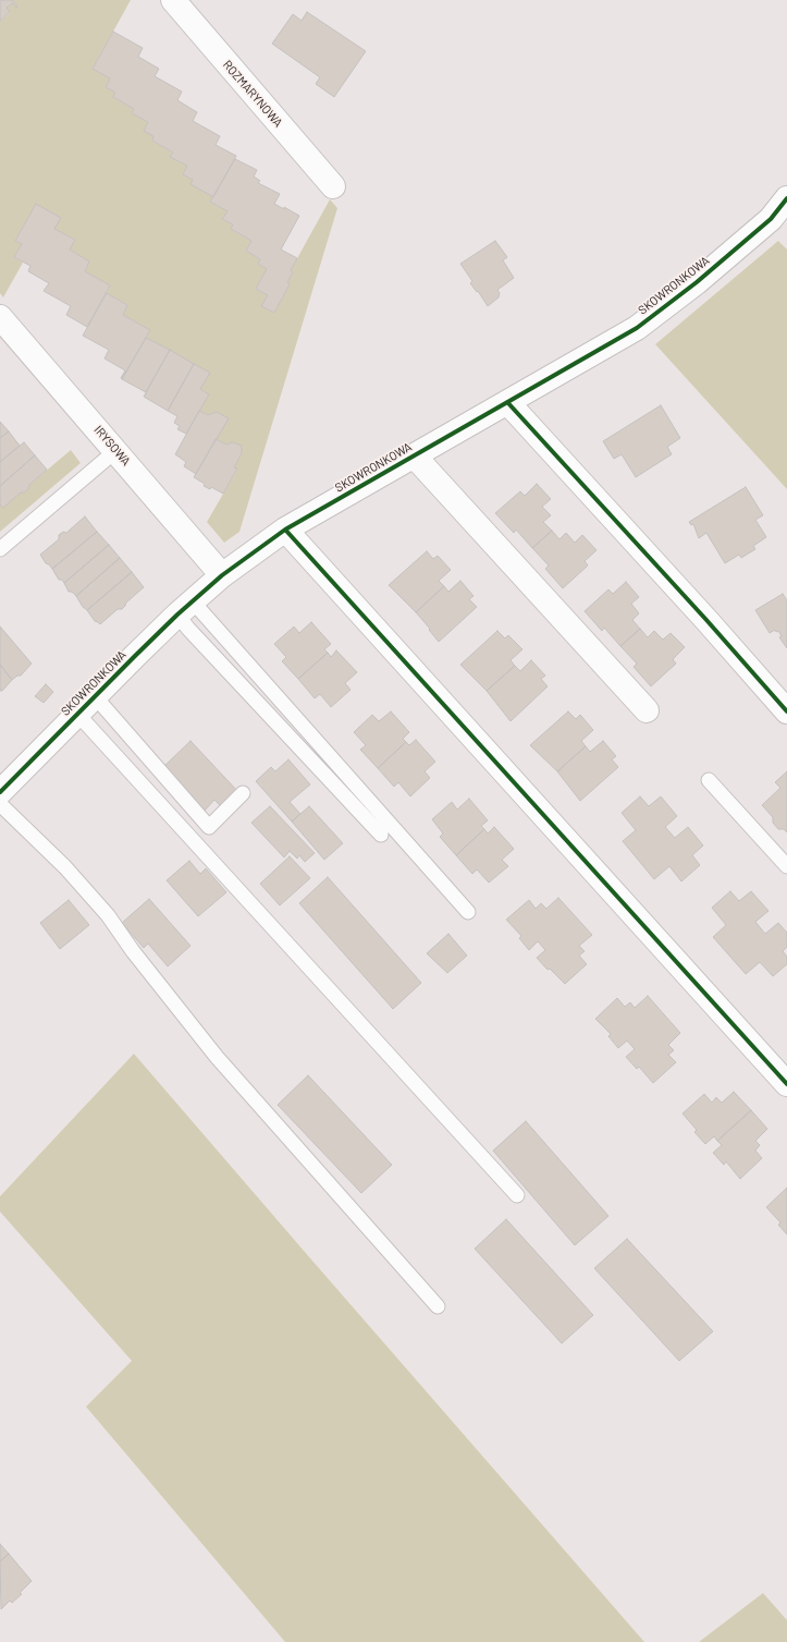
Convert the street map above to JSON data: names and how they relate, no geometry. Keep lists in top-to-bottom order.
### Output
{
  "streets": {
    "street": ["ROZMARYNOWA", "SKOWRONKOWA", "IRYSOWA"]
  },
  "crossings": [
    ["SKOWRONKOWA", "IRYSOWA"]
  ]
}
